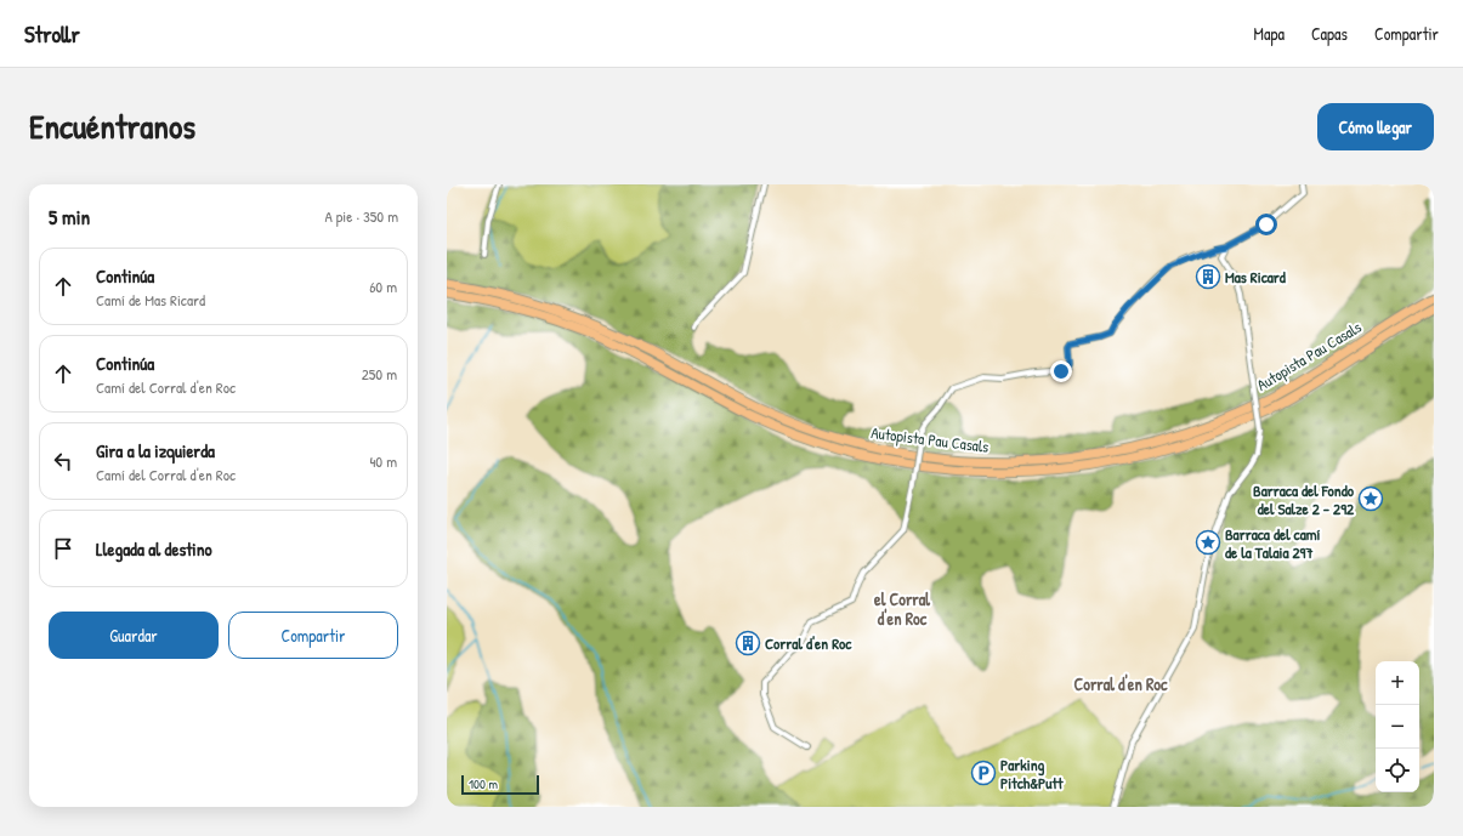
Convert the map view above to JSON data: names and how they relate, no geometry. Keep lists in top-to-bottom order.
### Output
{
  "streets": {
    "highway": ["Autopista Pau Casals"]
  },
  "districts": ["el Corral d'en Roc", "Corral d'en Roc"],
  "places": {
    "building": ["Mas Ricard", "Corral d'en Roc"],
    "place": ["Barraca del Fondo del Salze 2 - 292", "Barraca del camí de la Talaia 297"],
    "parking": ["Parking Pitch&Putt"]
  },
  "scale_bar": "100 m",
  "page": {
    "header": "Strollr",
    "nav": ["Mapa", "Capas", "Compartir"],
    "title": "Encuéntranos",
    "buttons": [
      "Cómo llegar",
      ["Guardar", "Compartir"]
    ],
    "heading": ["5 min", "A pie · 350 m"],
    "list": [
      ["Continúa", "Camí de Mas Ricard", "60 m"],
      ["Continúa", "Camí del Corral d'en Roc", "250 m"],
      ["Gira a la izquierda", "Camí del Corral d'en Roc", "40 m"],
      "Llegada al destino"
    ],
    "map_buttons": ["+", "−"],
    "scale": "100 m"
  }
}
